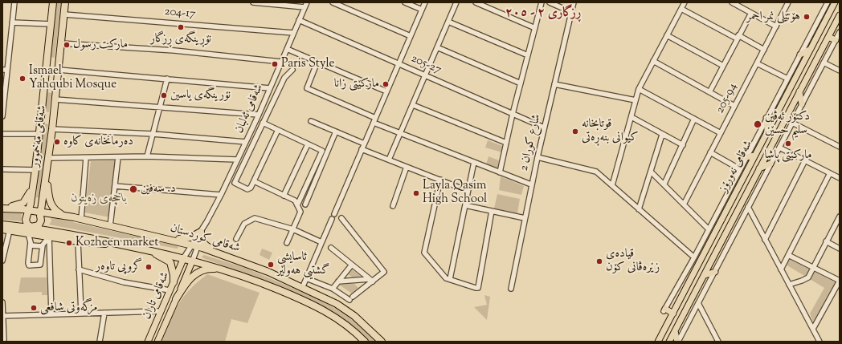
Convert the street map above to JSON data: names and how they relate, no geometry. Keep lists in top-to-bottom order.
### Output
{
  "streets": {
    "highway": ["شەقامی مەخموور", "شەقامی کوردستان"],
    "main road": ["شەقامی نەورۆز", "شەقامی تاران"],
    "street": [
      "204-17",
      "205-27",
      "205-94",
      "شەقامی ئەلبان",
      "شارع كوران 2"
    ]
  },
  "crossings": [
    ["204-17", "شەقامی ئەلبان"],
    ["204-17", "شەقامی مەخموور"],
    ["205-27", "شەقامی ئەلبان"],
    ["205-27", "شارع كوران 2"],
    ["شەقامی ئەلبان", "شەقامی کوردستان"],
    ["شەقامی ئەلبان", "شەقامی تاران"],
    ["شەقامی مەخموور", "شەقامی کوردستان"],
    ["شەقامی کوردستان", "شەقامی تاران"]
  ],
  "districts": ["ڕزگاری ٢ - ٢٠٥"],
  "parks": ["باخچەی زەیتون"],
  "places": [
    "هۆتێلی نمر احمر",
    "نۆڕینگەی ڕزگار",
    "مارکت رسول",
    "Paris Style",
    "Ismael Yahqubi Mosque",
    "مارکێتی زانا",
    "نۆرینگەی یاسین",
    "دکتۆر ئەڤین سلیم حسێن",
    "قوتابخانە کیوانی بنەڕەتی",
    "دەرمانخانەی کاوە",
    "مارکێتی پاشا",
    "د. سەفین",
    "Layla Qasim High School",
    "Kozheen market",
    "قیادەی زێرەڤانی کۆن",
    "ئاسایشی گشتیی هەولێر",
    "گروپی تاوەر",
    "مزگەوتی شافعی"
  ]
}
